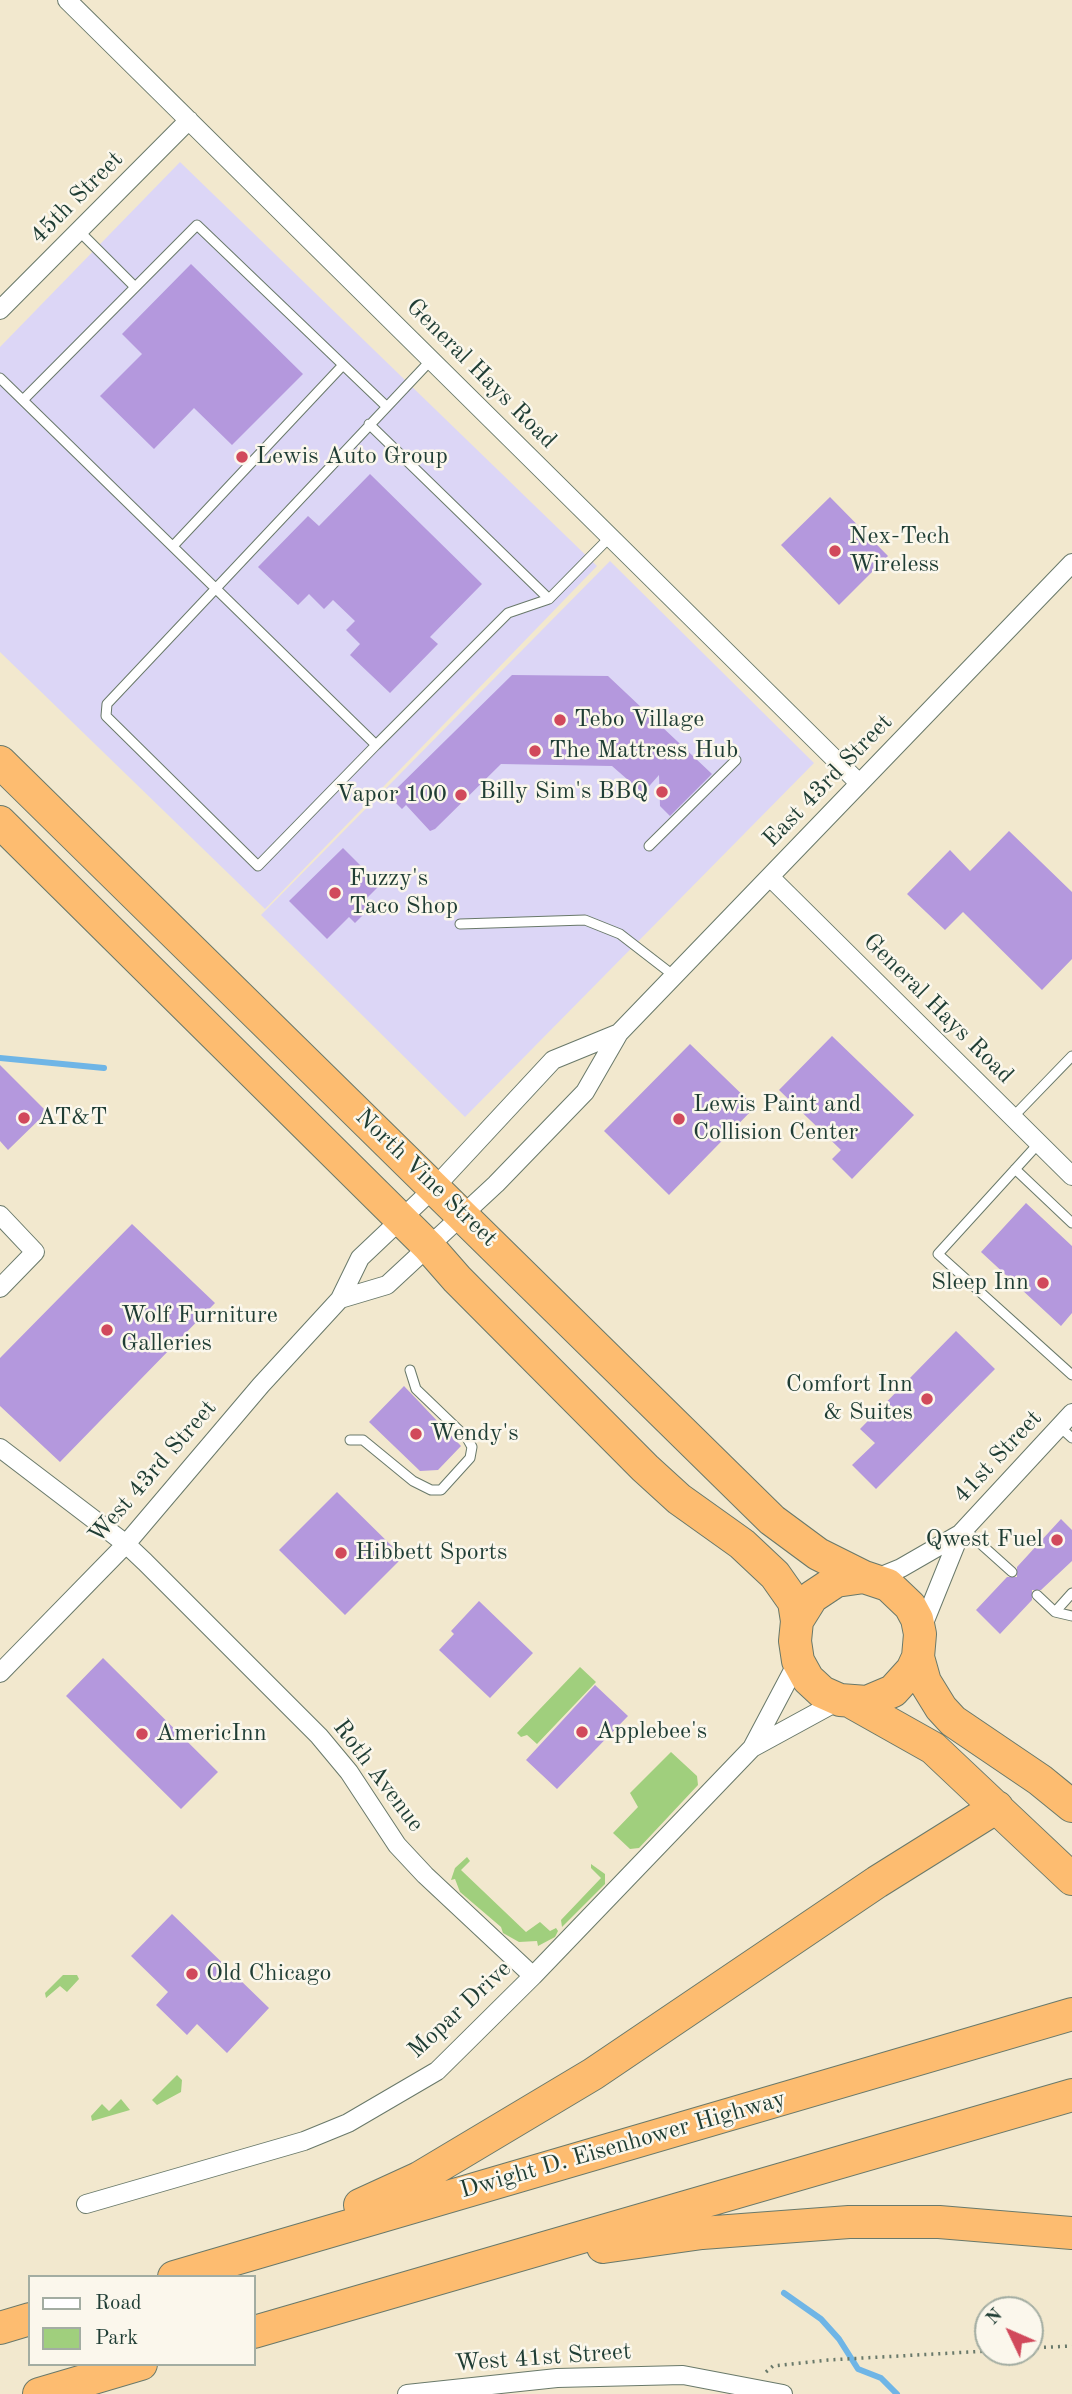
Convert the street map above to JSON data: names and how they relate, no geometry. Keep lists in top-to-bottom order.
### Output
{
  "streets": {
    "highway": ["North Vine Street", "Dwight D. Eisenhower Highway"],
    "street": [
      "45th Street",
      "General Hays Road",
      "East 43rd Street",
      "41st Street",
      "West 43rd Street",
      "Roth Avenue",
      "Mopar Drive",
      "West 41st Street"
    ]
  },
  "crossings": [
    ["45th Street", "General Hays Road"],
    ["General Hays Road", "East 43rd Street"],
    ["East 43rd Street", "North Vine Street"],
    ["East 43rd Street", "West 43rd Street"],
    ["North Vine Street", "41st Street"],
    ["North Vine Street", "Mopar Drive"],
    ["41st Street", "Mopar Drive"],
    ["West 43rd Street", "Roth Avenue"],
    ["Roth Avenue", "Mopar Drive"]
  ],
  "places": [
    "Lewis Auto Group",
    "Nex-Tech Wireless",
    "Tebo Village",
    "The Mattress Hub",
    "Billy Sim's BBQ",
    "Vapor 100",
    "Fuzzy's Taco Shop",
    "AT&T",
    "Lewis Paint and Collision Center",
    "Sleep Inn",
    "Wolf Furniture Galleries",
    "Comfort Inn & Suites",
    "Wendy's",
    "Qwest Fuel",
    "Hibbett Sports",
    "Applebee's",
    "AmericInn",
    "Old Chicago"
  ],
  "legend": ["Road", "Park"],
  "north": "top left"
}
